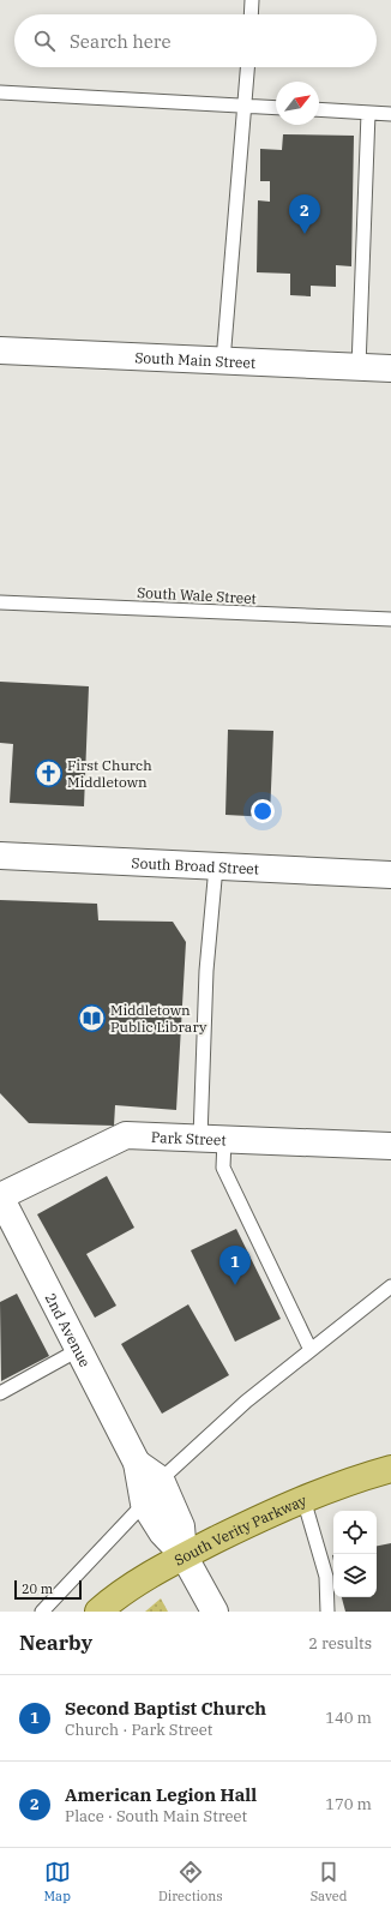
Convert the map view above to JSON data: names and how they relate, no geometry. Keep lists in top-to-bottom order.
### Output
{
  "streets": {
    "main road": ["South Verity Parkway"],
    "street": [
      "South Main Street",
      "South Broad Street",
      "Park Street",
      "2nd Avenue"
    ],
    "lane": ["South Wale Street"]
  },
  "crossings": [
    ["Park Street", "2nd Avenue"],
    ["2nd Avenue", "South Verity Parkway"]
  ],
  "places": {
    "church": ["First Church Middletown"],
    "library": ["Middletown Public Library"]
  },
  "scale_bar": "20 m",
  "north": "top right",
  "page": {
    "search": "Search here",
    "pins": ["2", "1"],
    "scale": "20 m",
    "heading": ["Nearby", "2 results"],
    "list": [
      {
        "mark": "1",
        "name": "Second Baptist Church",
        "note": "Church · Park Street",
        "value": "140 m"
      },
      {
        "mark": "2",
        "name": "American Legion Hall",
        "note": "Place · South Main Street",
        "value": "170 m"
      }
    ],
    "nav": ["Map", "Directions", "Saved"]
  }
}
